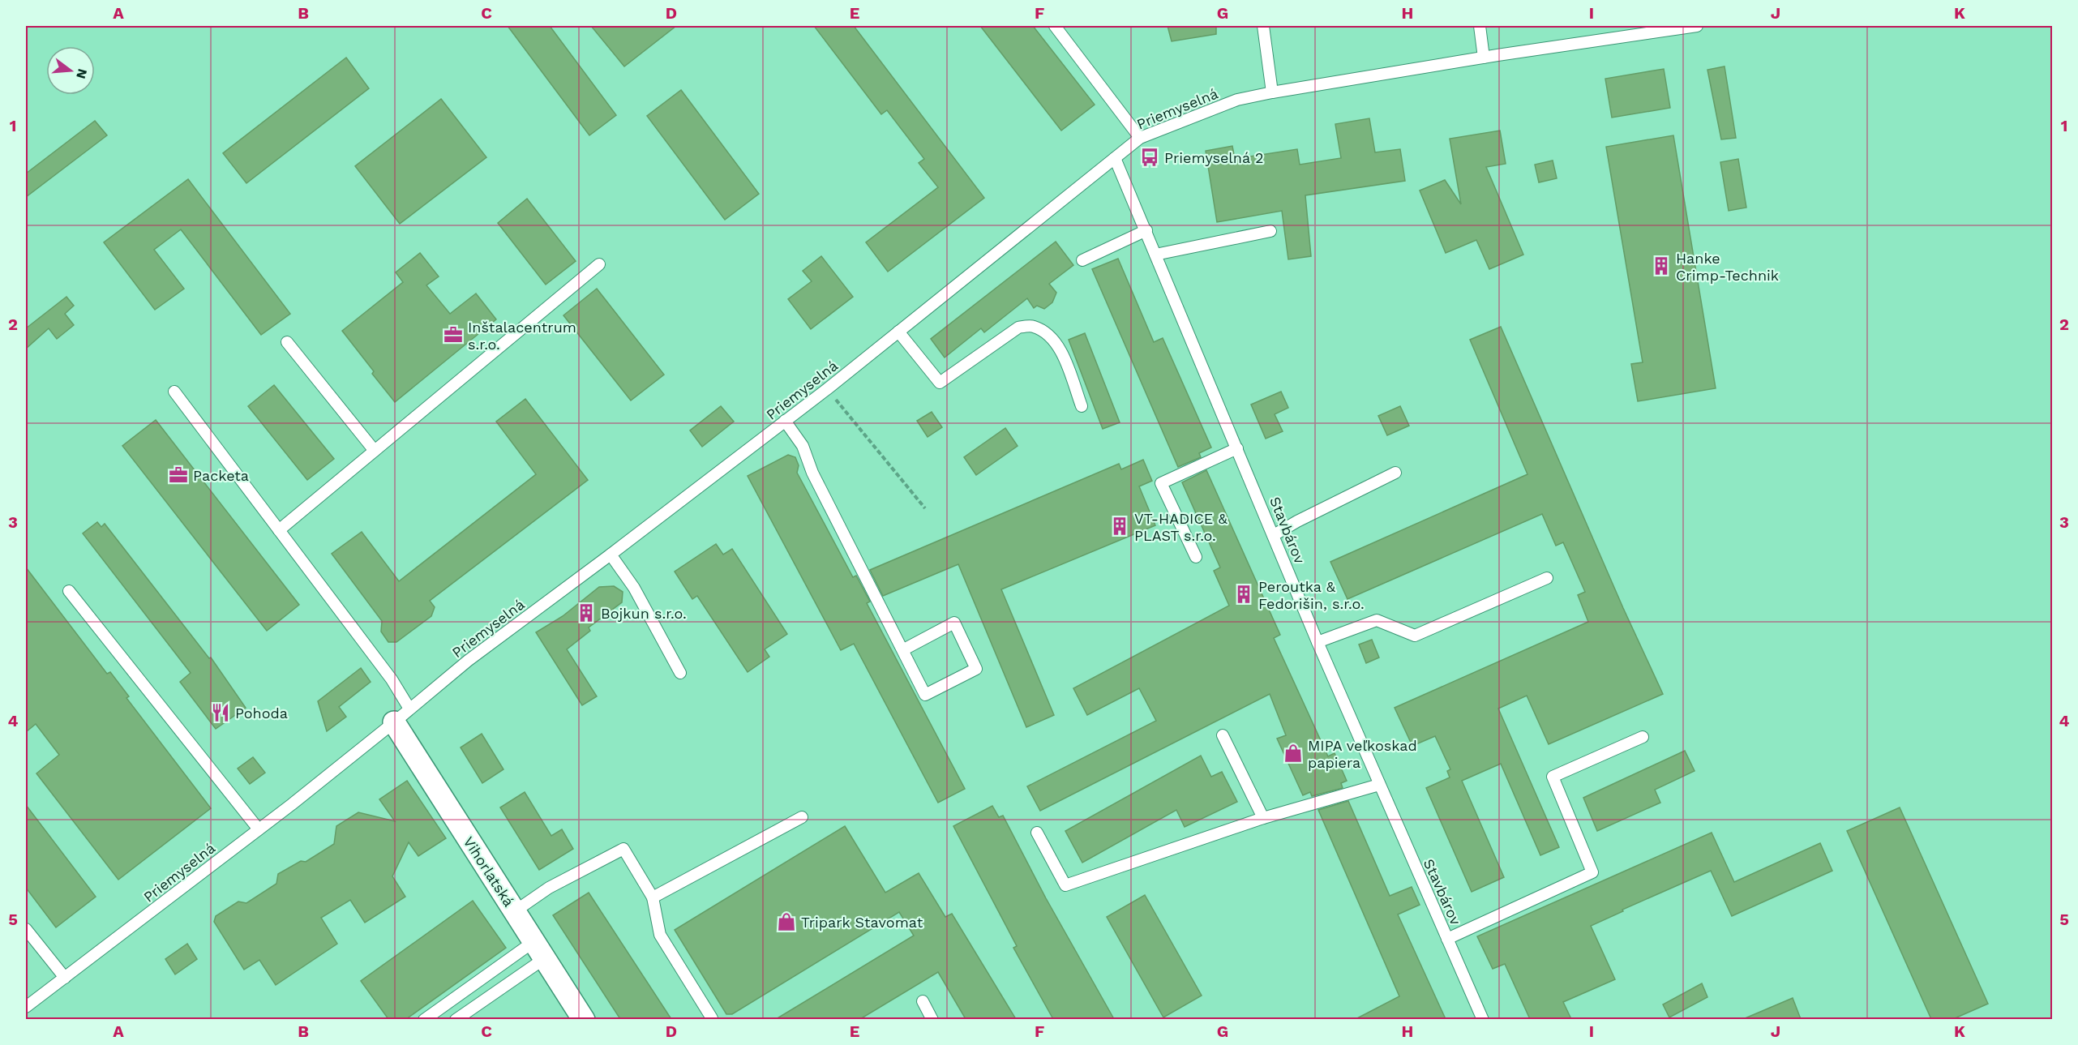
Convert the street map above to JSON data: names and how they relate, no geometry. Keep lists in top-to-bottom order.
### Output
{
  "streets": {
    "street": ["Vihorlatská"],
    "lane": ["Priemyselná", "Stavbárov"]
  },
  "crossings": [
    ["Priemyselná", "Stavbárov"],
    ["Priemyselná", "Vihorlatská"]
  ],
  "places": {
    "bus stop": ["Priemyselná 2"],
    "building": [
      "Hanke Crimp-Technik",
      "VT-HADICE & PLAST s.r.o.",
      "Peroutka & Fedorišin, s.r.o.",
      "Bojkun s.r.o."
    ],
    "office": ["Inštalacentrum s.r.o.", "Packeta"],
    "restaurant": ["Pohoda"],
    "shop": ["MIPA veľkoskad papiera", "Tripark Stavomat"]
  },
  "north": "right",
  "grid": {
    "columns": [
      "A",
      "B",
      "C",
      "D",
      "E",
      "F",
      "G",
      "H",
      "I",
      "J",
      "K"
    ],
    "rows": [
      "1",
      "2",
      "3",
      "4",
      "5"
    ]
  }
}
